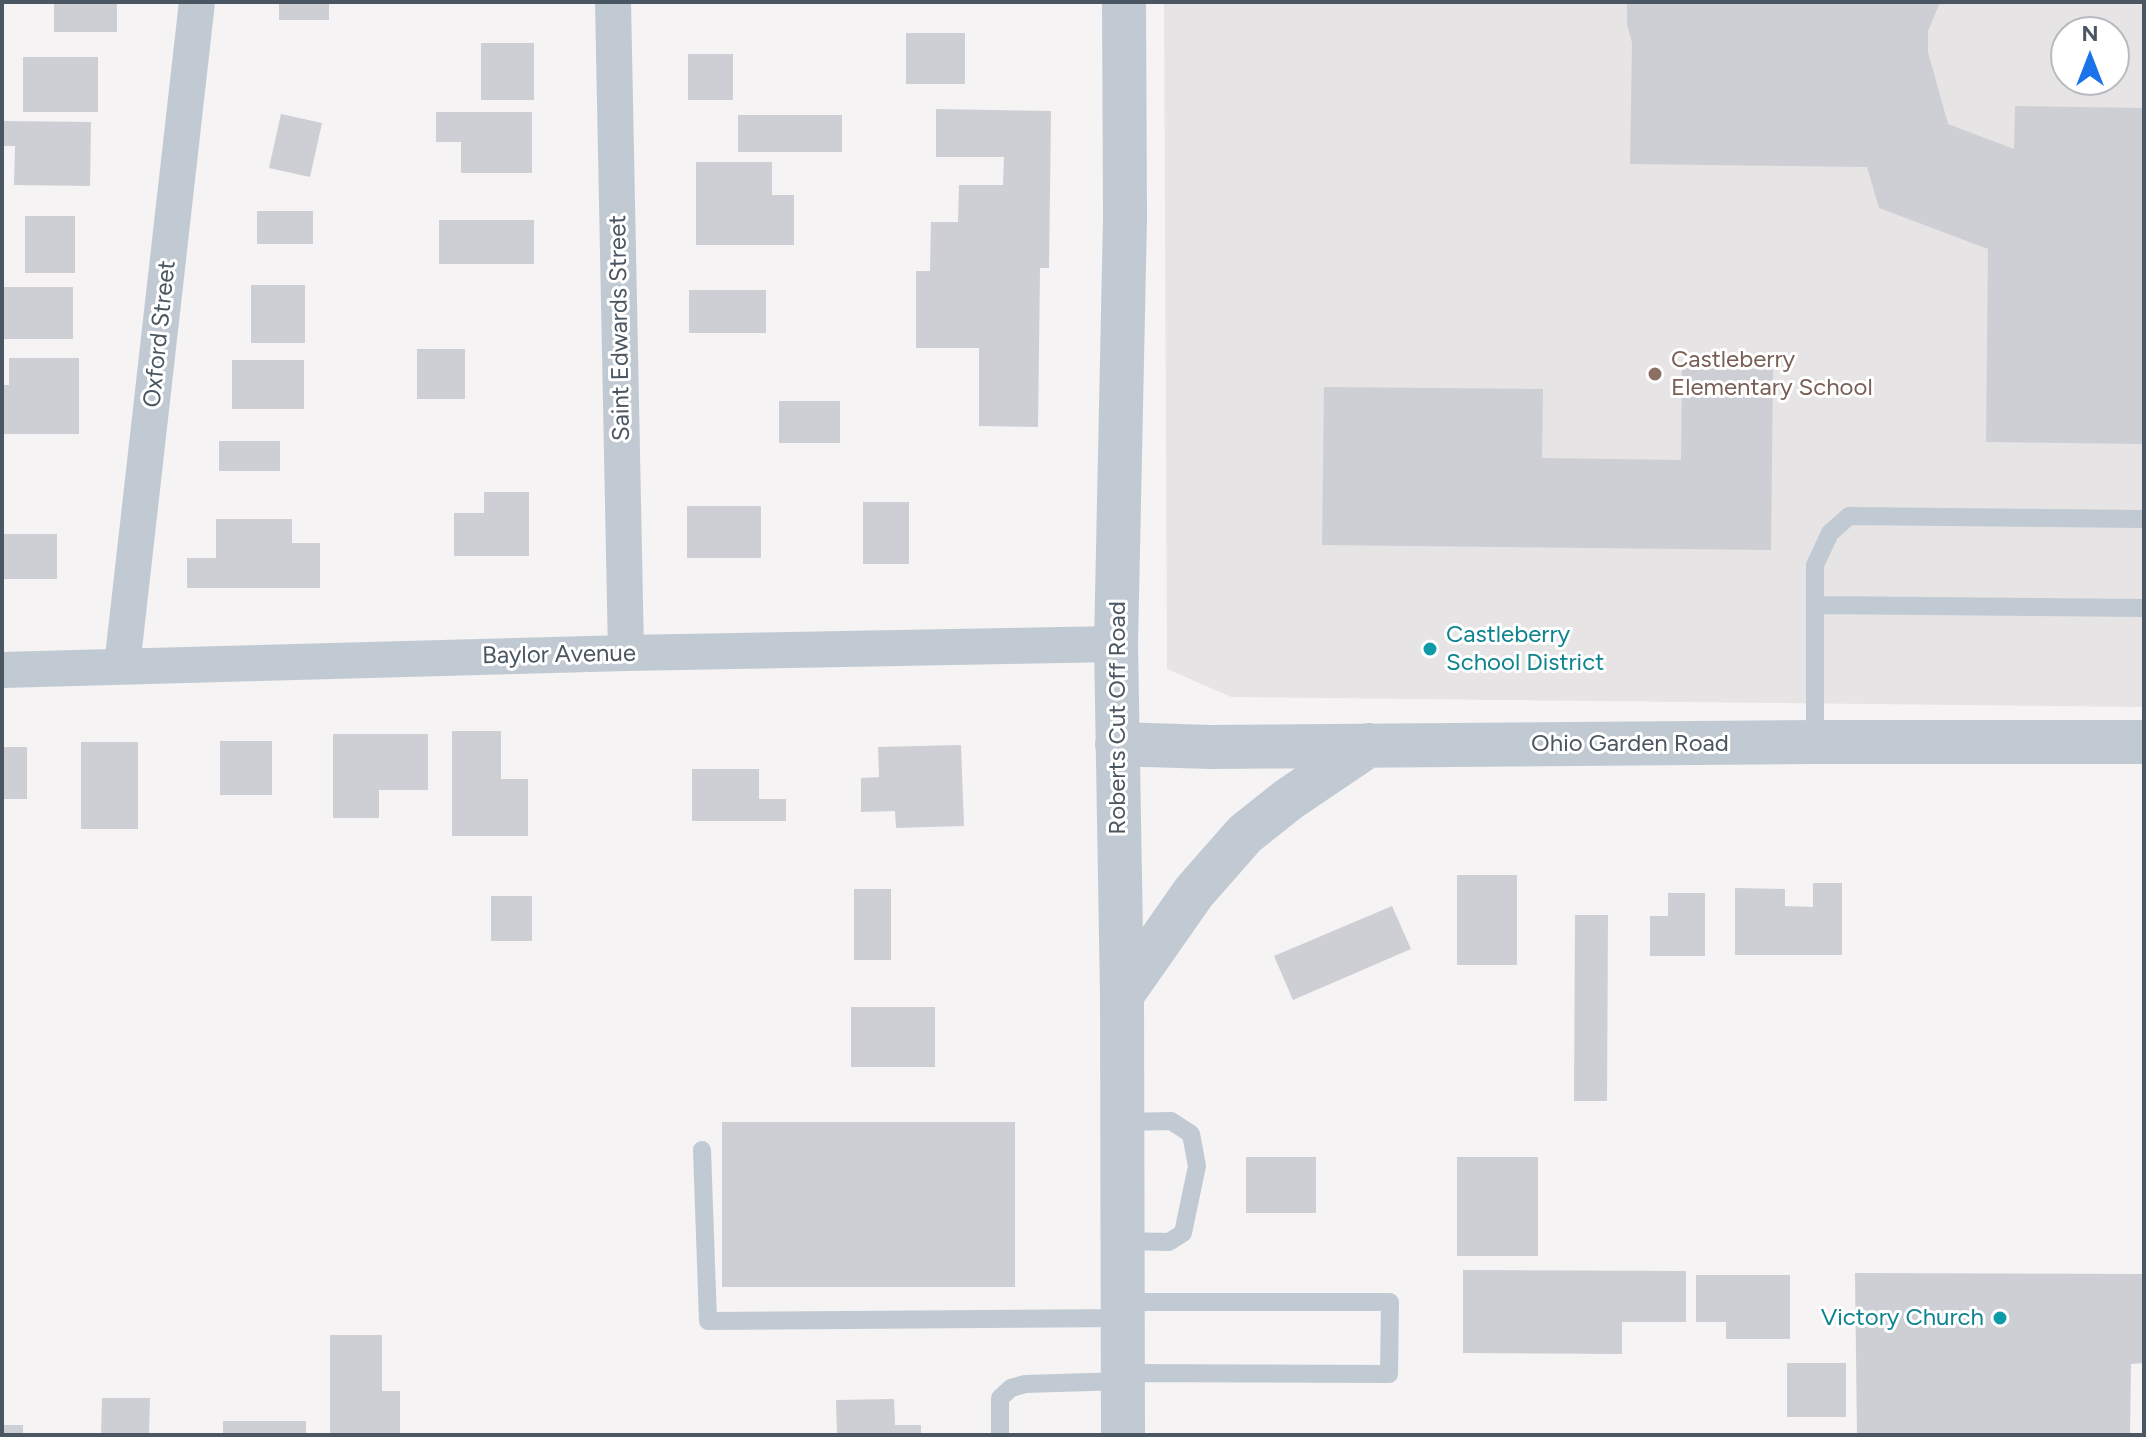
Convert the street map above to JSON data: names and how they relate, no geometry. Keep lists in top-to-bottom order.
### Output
{
  "streets": {
    "street": [
      "Saint Edwards Street",
      "Oxford Street",
      "Baylor Avenue",
      "Roberts Cut Off Road",
      "Ohio Garden Road"
    ]
  },
  "crossings": [
    ["Saint Edwards Street", "Baylor Avenue"],
    ["Oxford Street", "Baylor Avenue"],
    ["Baylor Avenue", "Roberts Cut Off Road"],
    ["Roberts Cut Off Road", "Ohio Garden Road"]
  ],
  "places": ["Castleberry Elementary School", "Castleberry School District", "Victory Church"],
  "north": "top"
}
